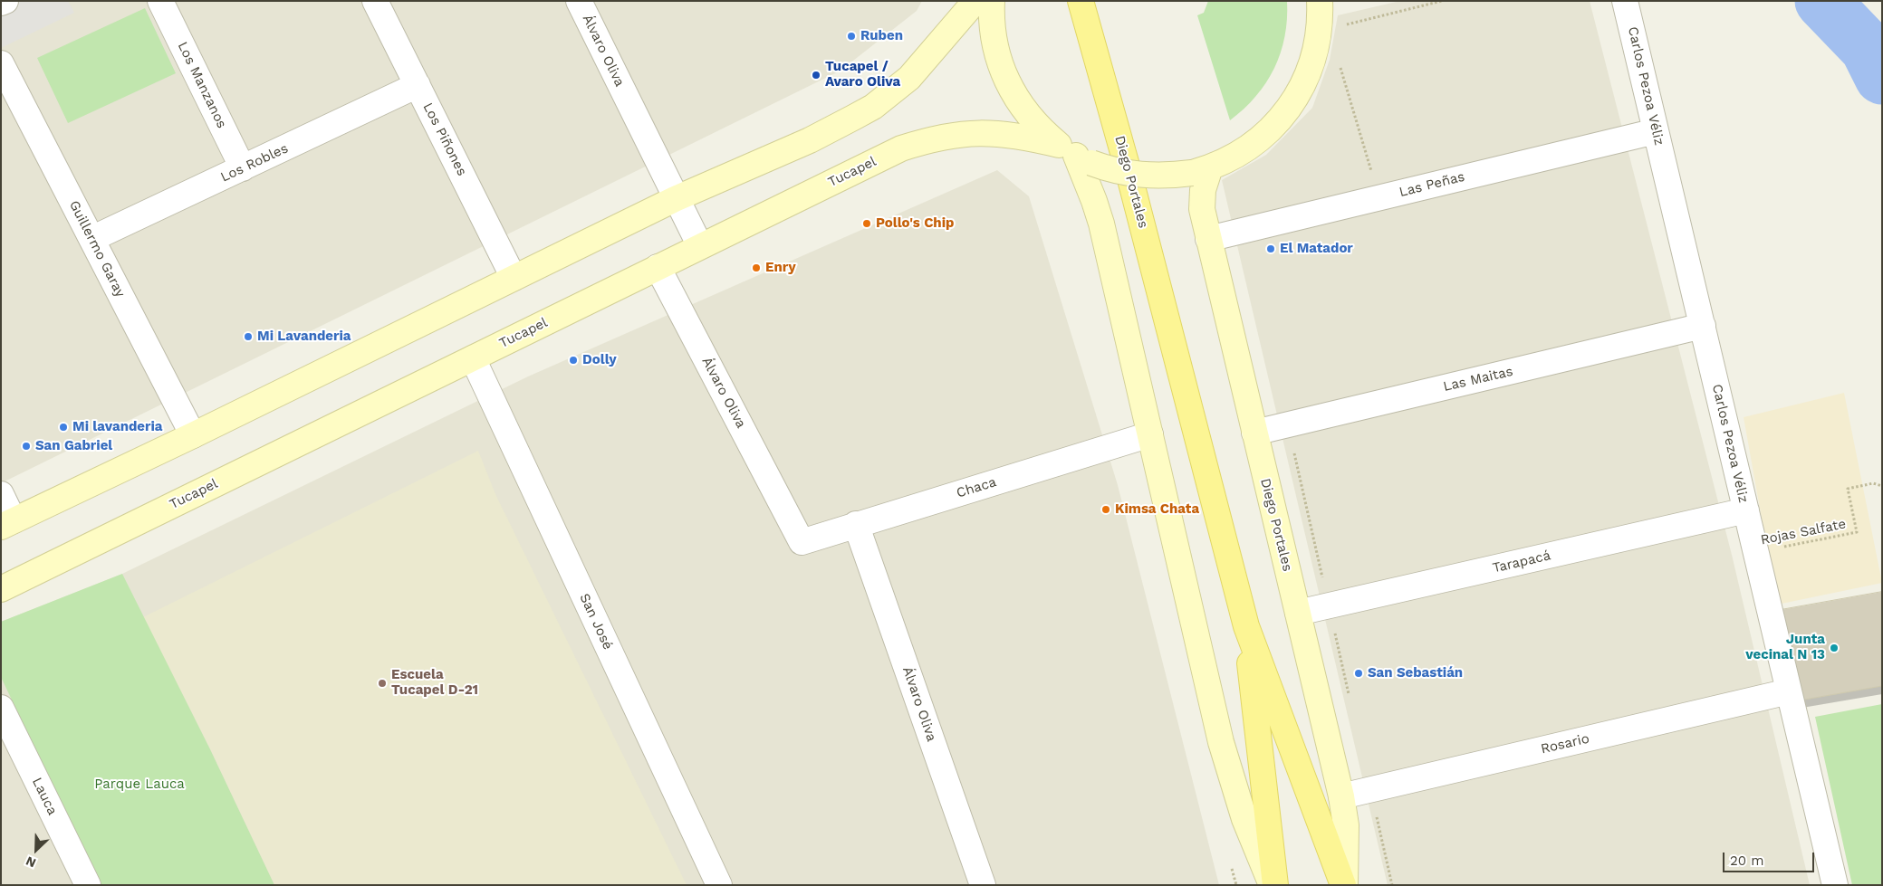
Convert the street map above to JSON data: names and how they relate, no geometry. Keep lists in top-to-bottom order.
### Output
{
  "streets": {
    "main road": ["Tucapel", "Diego Portales"],
    "street": [
      "Álvaro Oliva",
      "Los Manzanos",
      "Carlos Pezoa Véliz",
      "Los Piñones",
      "Los Robles",
      "Las Peñas",
      "Guillermo Garay",
      "Las Maitas",
      "Chaca",
      "Tarapacá",
      "San José",
      "Rosario",
      "Lauca"
    ],
    "path": ["Rojas Salfate"]
  },
  "crossings": [
    ["Álvaro Oliva", "Tucapel"],
    ["Álvaro Oliva", "Chaca"],
    ["Los Manzanos", "Los Robles"],
    ["Carlos Pezoa Véliz", "Las Peñas"],
    ["Carlos Pezoa Véliz", "Las Maitas"],
    ["Carlos Pezoa Véliz", "Rojas Salfate"],
    ["Carlos Pezoa Véliz", "Tarapacá"],
    ["Carlos Pezoa Véliz", "Rosario"],
    ["Los Piñones", "Los Robles"],
    ["Los Robles", "Guillermo Garay"],
    ["Tucapel", "Diego Portales"],
    ["Tucapel", "San José"],
    ["Diego Portales", "Las Peñas"],
    ["Diego Portales", "Las Maitas"],
    ["Diego Portales", "Tarapacá"],
    ["Diego Portales", "Rosario"]
  ],
  "parks": ["Parque Lauca"],
  "places": [
    "Ruben",
    "Tucapel / Avaro Oliva",
    "Pollo's Chip",
    "El Matador",
    "Enry",
    "Mi Lavanderia",
    "Dolly",
    "Mi lavanderia",
    "San Gabriel",
    "Kimsa Chata",
    "Junta vecinal N 13",
    "San Sebastián",
    "Escuela Tucapel D-21"
  ],
  "scale_bar": "20 m",
  "north": "bottom left"
}
